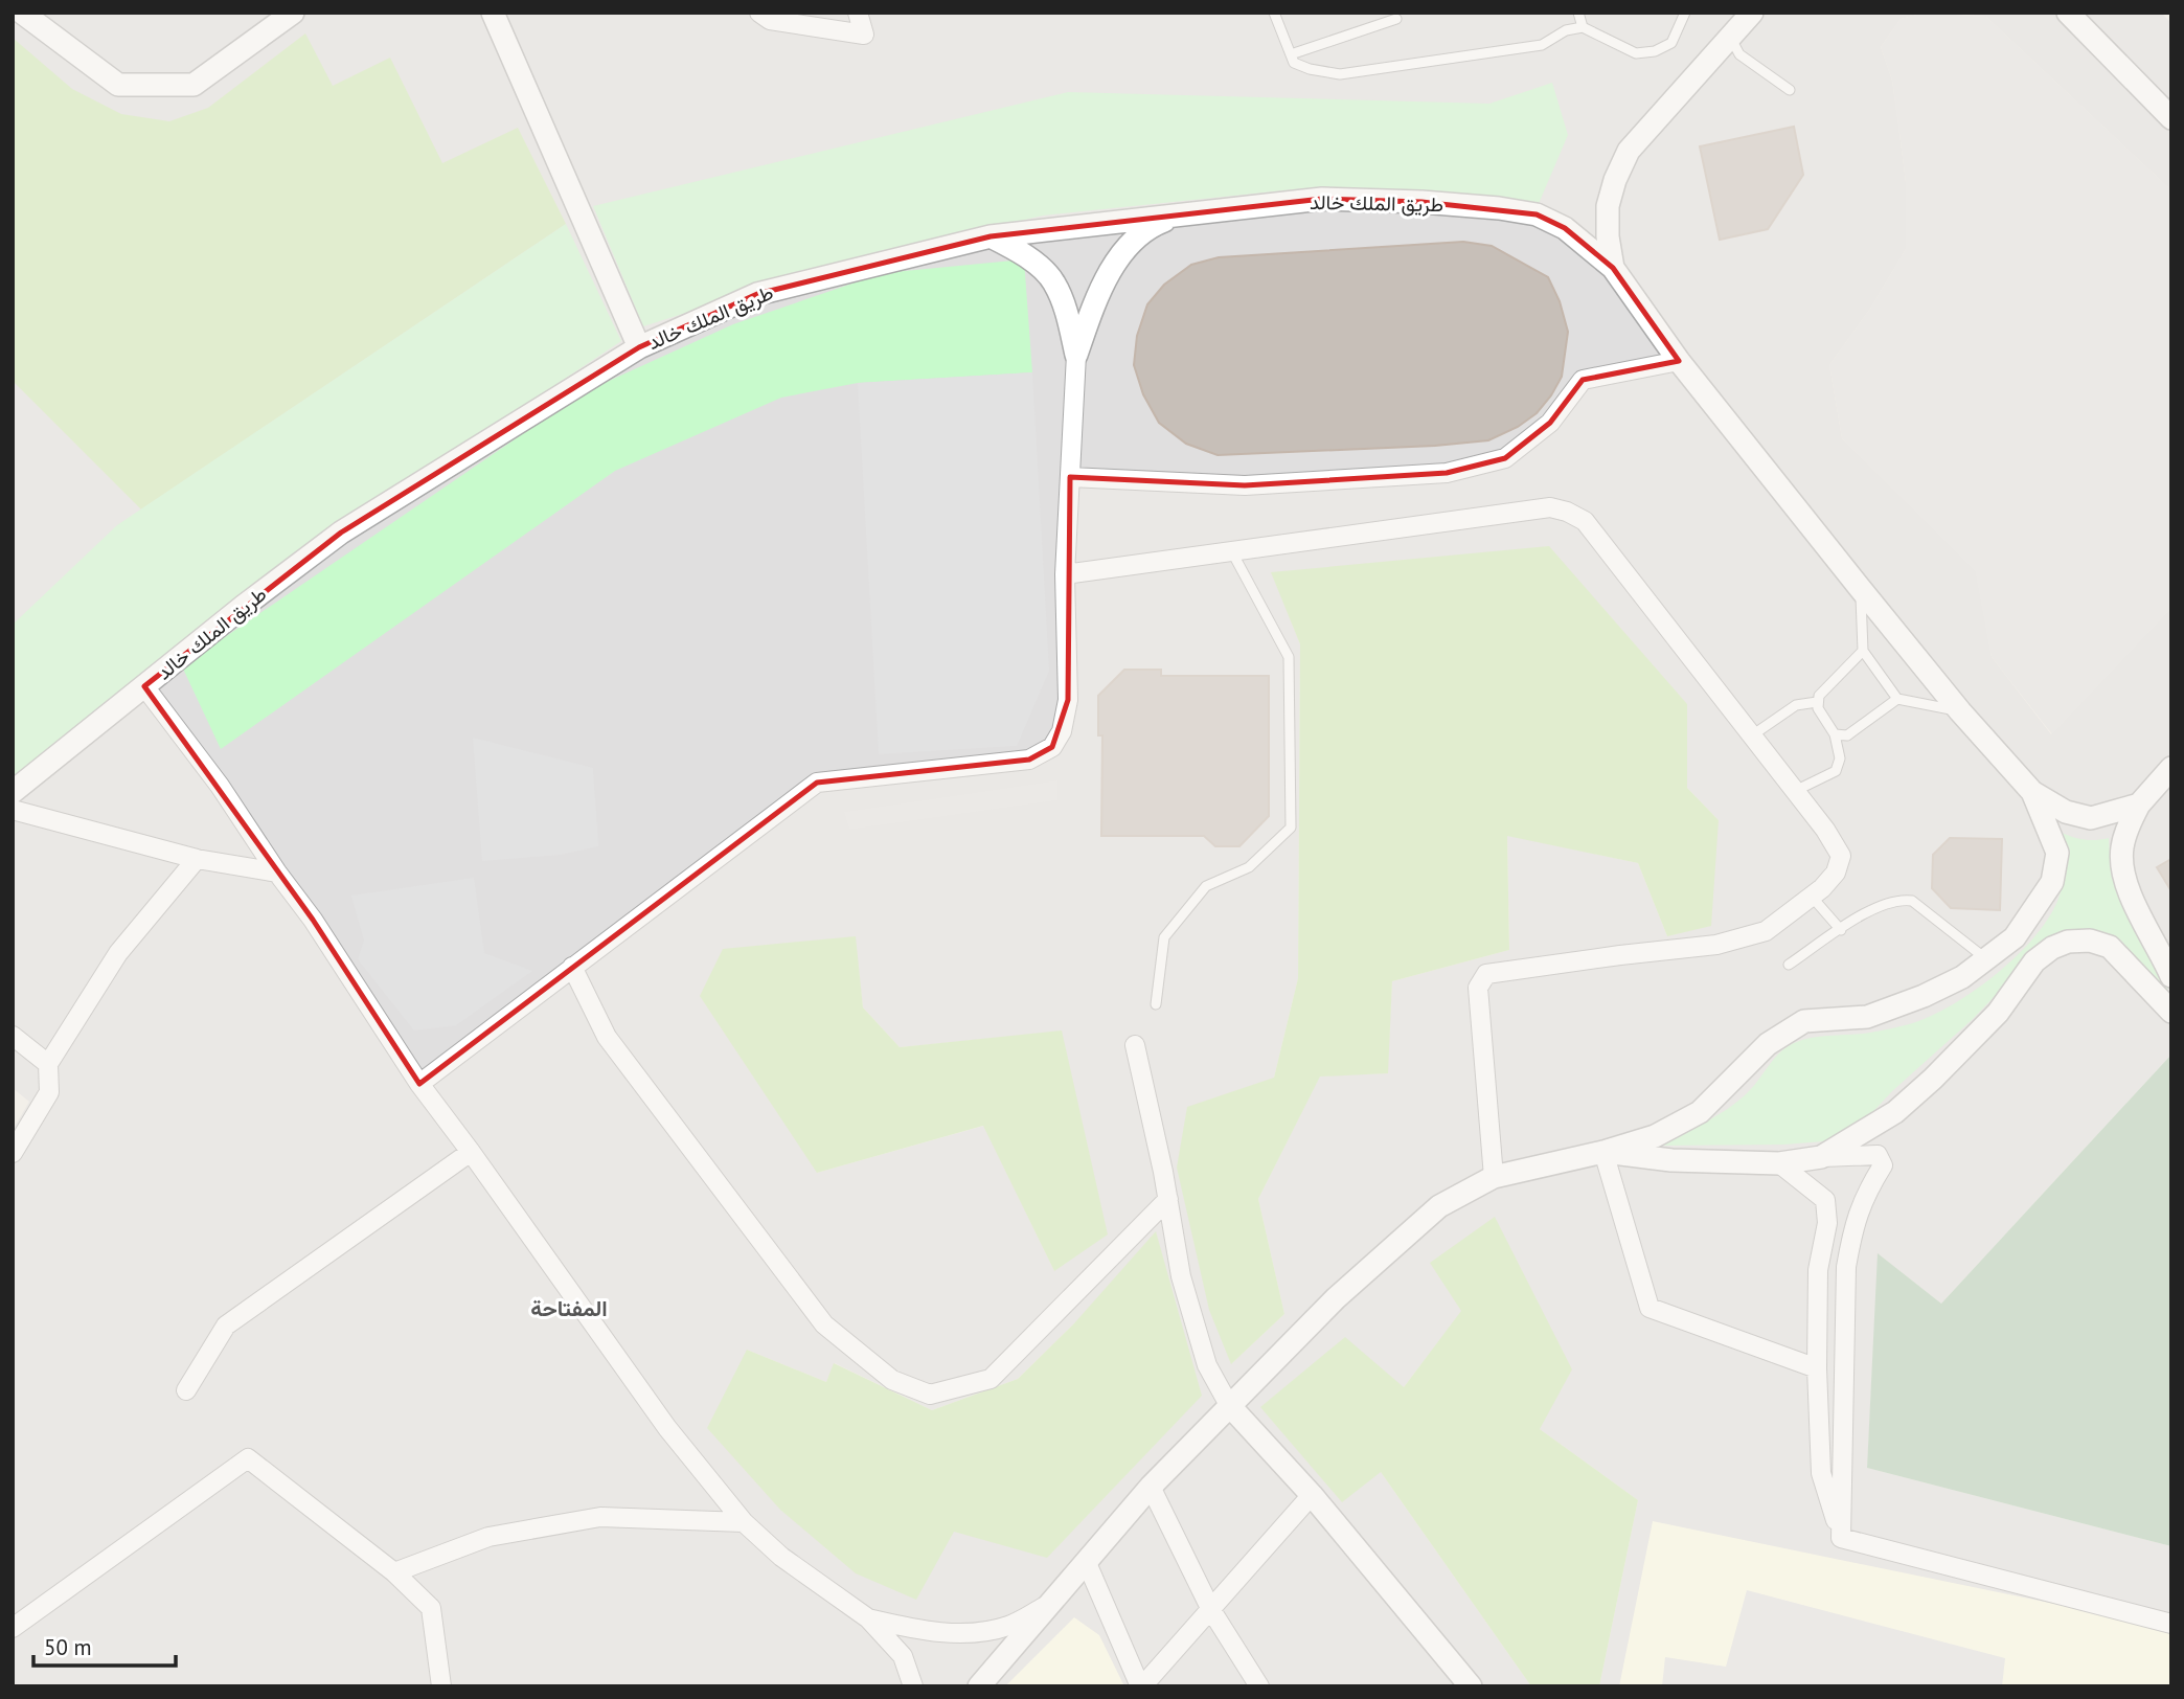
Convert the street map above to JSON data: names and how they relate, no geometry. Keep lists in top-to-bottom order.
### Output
{
  "streets": {
    "street": ["طريق الملك خالد"]
  },
  "districts": ["المفتاحة"],
  "scale_bar": "50 m"
}
